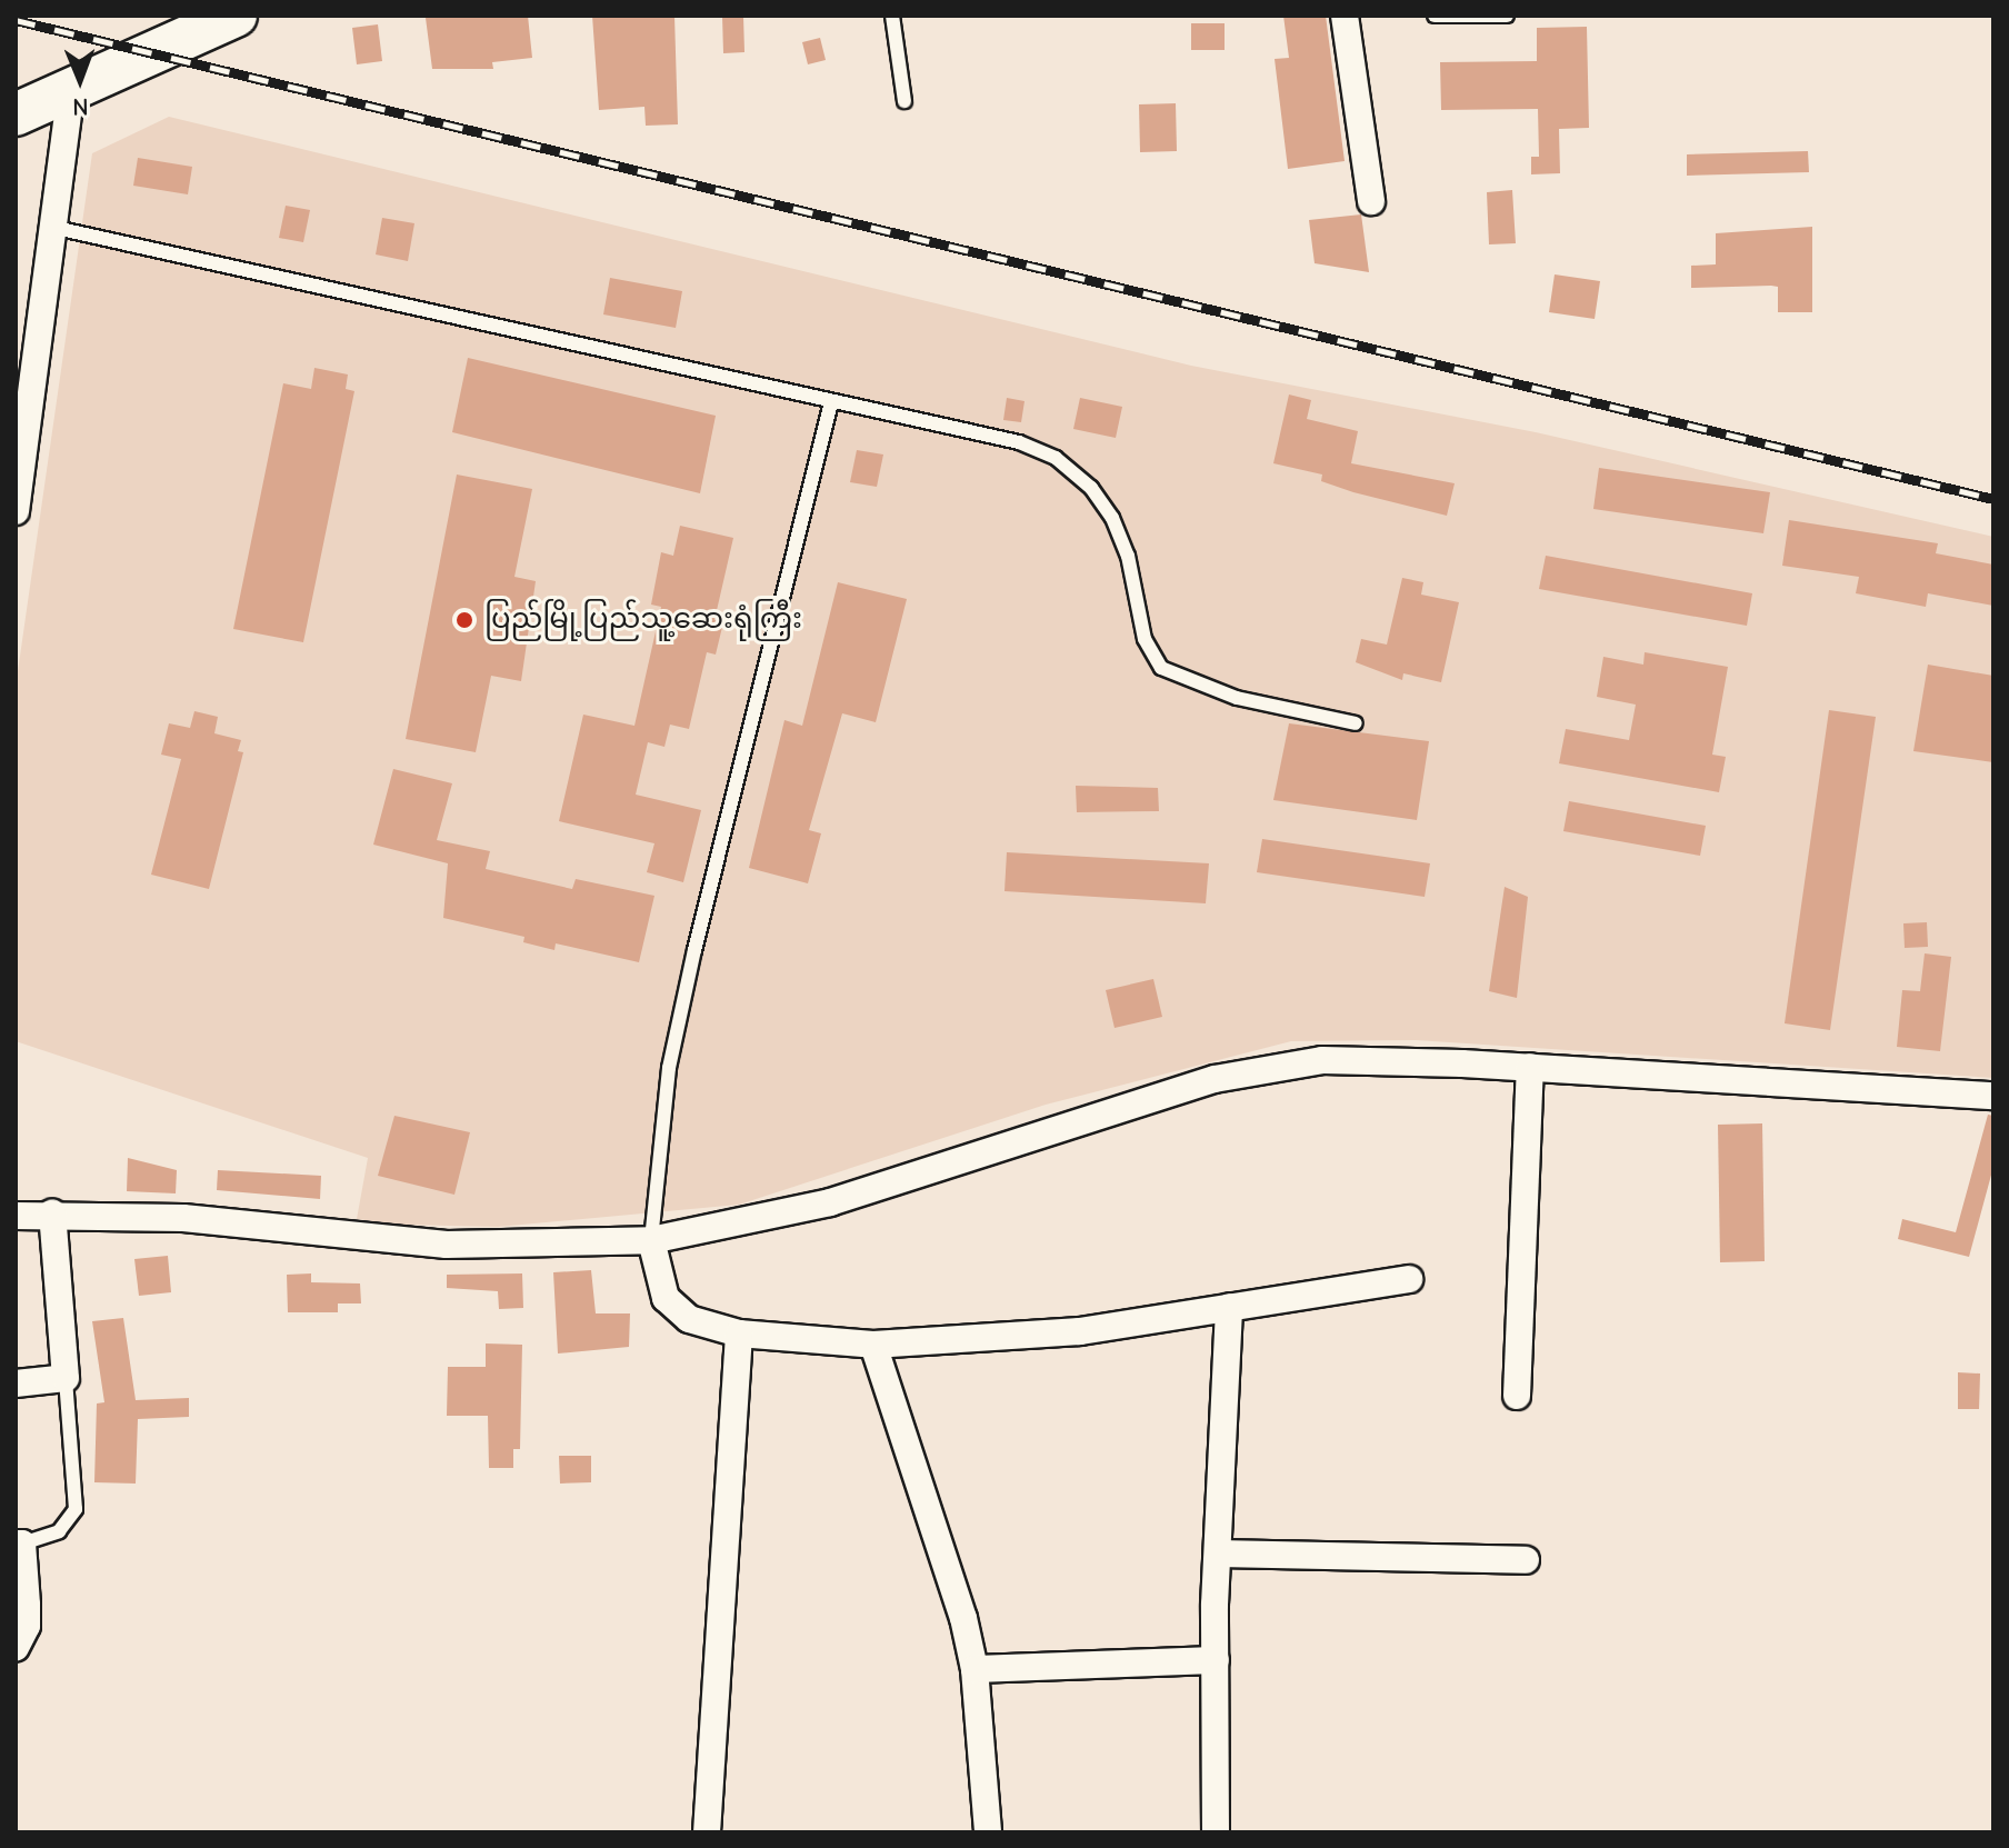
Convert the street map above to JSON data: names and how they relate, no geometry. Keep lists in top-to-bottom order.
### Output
{
  "places": ["ပြည်မြို့ပြည်သူ့ဆေးရုံကြီး"],
  "north": "bottom"
}
